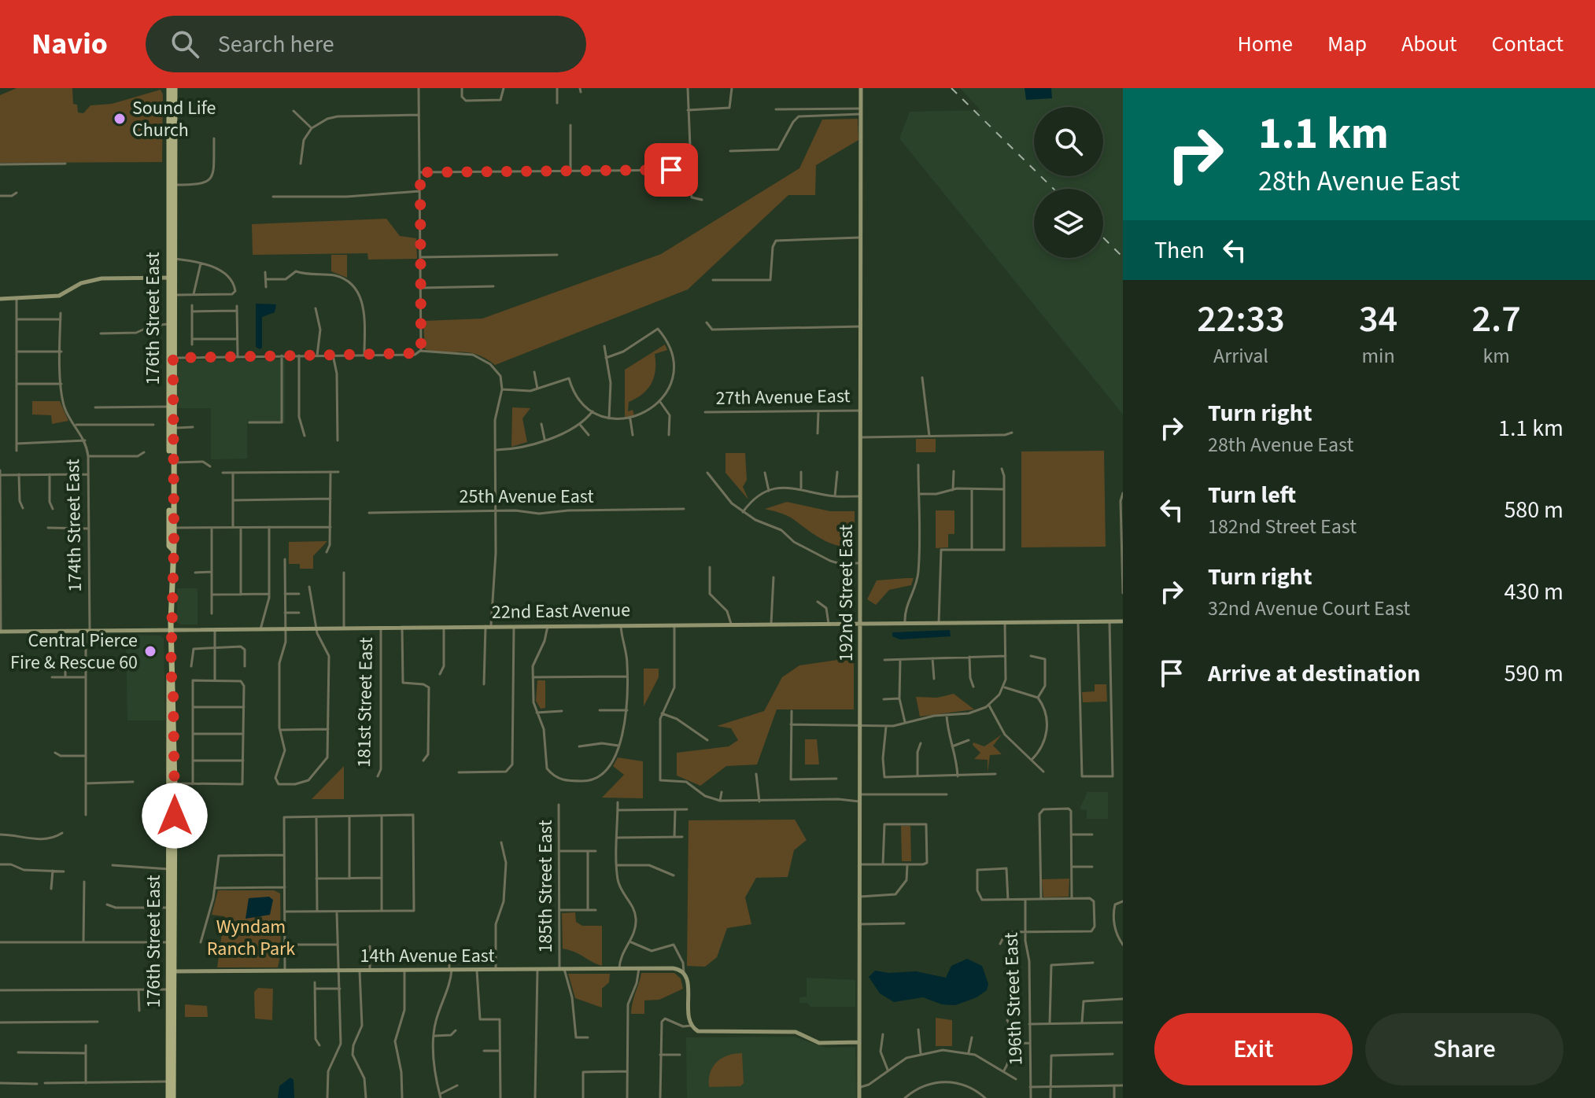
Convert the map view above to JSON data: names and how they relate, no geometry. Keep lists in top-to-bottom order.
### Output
{
  "streets": {
    "main road": ["176th Street East"],
    "street": [
      "27th Avenue East",
      "25th Avenue East",
      "174th Street East",
      "192nd Street East",
      "22nd East Avenue",
      "181st Street East",
      "185th Street East",
      "14th Avenue East",
      "196th Street East"
    ]
  },
  "crossings": [
    ["176th Street East", "22nd East Avenue"],
    ["176th Street East", "14th Avenue East"],
    ["27th Avenue East", "192nd Street East"],
    ["174th Street East", "22nd East Avenue"],
    ["192nd Street East", "22nd East Avenue"],
    ["22nd East Avenue", "181st Street East"],
    ["185th Street East", "14th Avenue East"]
  ],
  "parks": ["Wyndam Ranch Park"],
  "places": ["Sound Life Church", "Central Pierce Fire & Rescue 60"],
  "page": {
    "header": "Navio",
    "search": "Search here",
    "nav": [
      "Home",
      "Map",
      "About",
      "Contact"
    ],
    "turn": ["1.1 km", "28th Avenue East"],
    "then": "Then",
    "eta": [
      "22:33",
      "Arrival",
      "34",
      "min",
      "2.7",
      "km"
    ],
    "list": [
      {
        "name": "Turn right",
        "note": "28th Avenue East",
        "value": "1.1 km"
      },
      {
        "name": "Turn left",
        "note": "182nd Street East",
        "value": "580 m"
      },
      {
        "name": "Turn right",
        "note": "32nd Avenue Court East",
        "value": "430 m"
      },
      {
        "name": "Arrive at destination",
        "value": "590 m"
      }
    ],
    "buttons": ["Exit", "Share"]
  }
}
